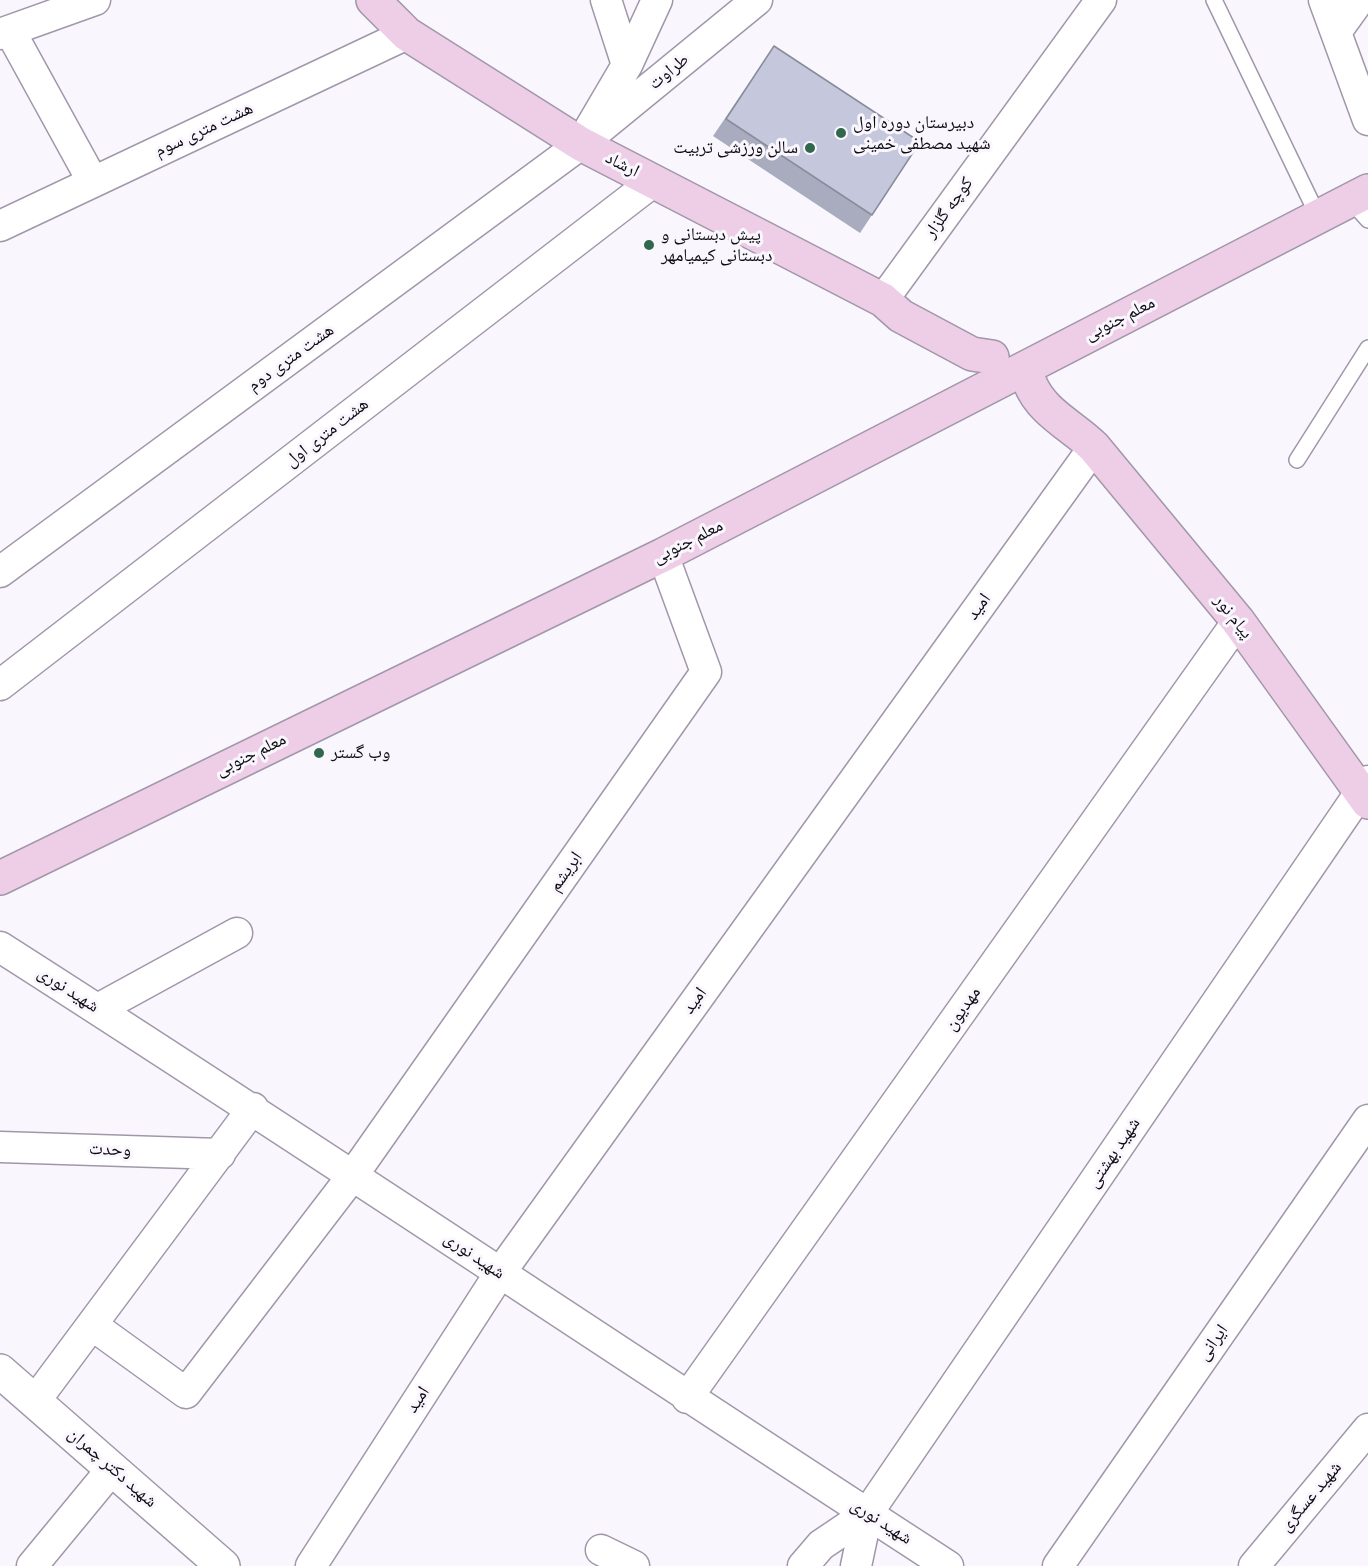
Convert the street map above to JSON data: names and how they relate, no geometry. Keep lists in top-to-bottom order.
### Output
{
  "streets": {
    "main road": ["ارشاد", "معلم جنوبی", "پیام نور"],
    "street": [
      "طراوت",
      "هشت متری سوم",
      "کوچه گلزار",
      "هشت متری دوم",
      "هشت متری اول",
      "امید",
      "ابریشم",
      "شهید نوری",
      "مهدیون",
      "وحدت",
      "شهید بهشتی",
      "ایرانی",
      "شهید دکتر چمران",
      "شهید عسگری"
    ]
  },
  "crossings": [
    ["طراوت", "ارشاد"],
    ["طراوت", "هشت متری دوم"],
    ["هشت متری سوم", "ارشاد"],
    ["ارشاد", "کوچه گلزار"],
    ["ارشاد", "معلم جنوبی"],
    ["ارشاد", "هشت متری دوم"],
    ["ارشاد", "هشت متری اول"],
    ["ارشاد", "پیام نور"],
    ["معلم جنوبی", "پیام نور"],
    ["معلم جنوبی", "ابریشم"],
    ["امید", "پیام نور"],
    ["امید", "شهید نوری"],
    ["پیام نور", "مهدیون"],
    ["پیام نور", "شهید بهشتی"],
    ["ابریشم", "شهید نوری"],
    ["شهید نوری", "مهدیون"],
    ["شهید نوری", "شهید بهشتی"]
  ],
  "places": [
    "دبیرستان دوره اول شهید مصطفی خمینی",
    "سالن ورزشی تربیت",
    "پیش دبستانی و دبستانی کیمیامهر",
    "وب گستر"
  ]
}
